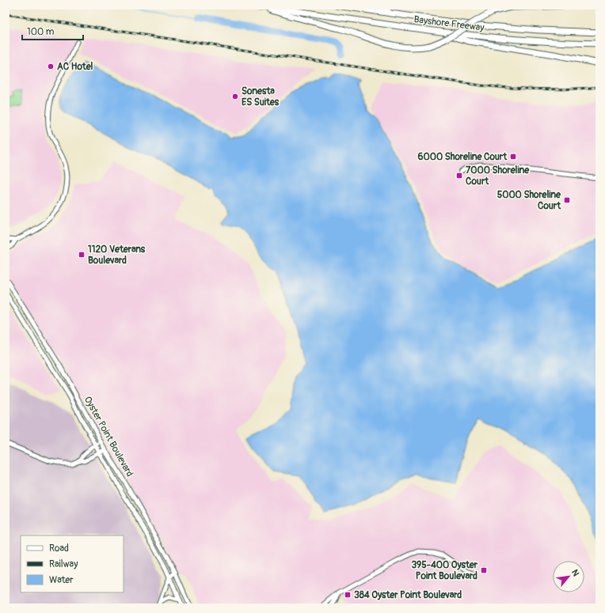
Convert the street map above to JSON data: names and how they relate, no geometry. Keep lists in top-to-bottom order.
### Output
{
  "streets": {
    "highway": ["Bayshore Freeway"],
    "street": ["Oyster Point Boulevard"]
  },
  "places": {
    "other": ["AC Hotel", "Sonesta ES Suites"],
    "transit": [
      "6000 Shoreline Court",
      "7000 Shoreline Court",
      "5000 Shoreline Court",
      "1120 Veterans Boulevard",
      "395-400 Oyster Point Boulevard",
      "384 Oyster Point Boulevard"
    ]
  },
  "legend": ["Road", "Railway", "Water"],
  "scale_bar": "100 m",
  "north": "top right"
}
